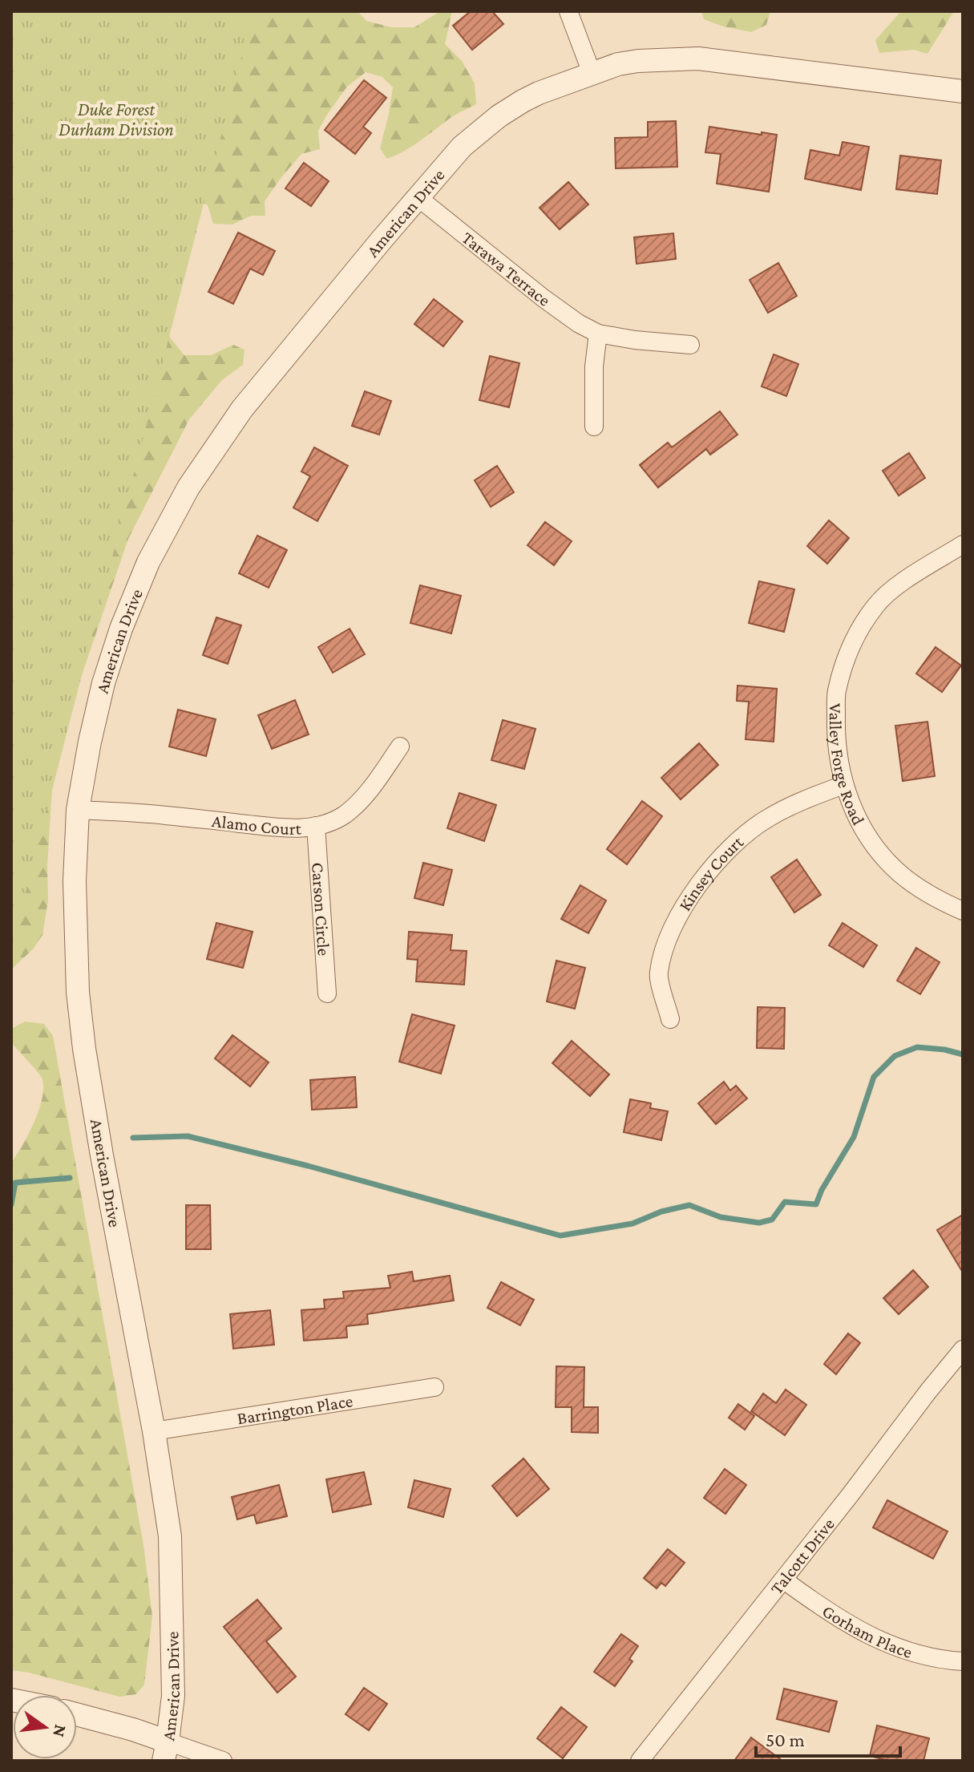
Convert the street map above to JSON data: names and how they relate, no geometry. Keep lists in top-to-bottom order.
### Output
{
  "streets": {
    "street": [
      "American Drive",
      "Tarawa Terrace",
      "Valley Forge Road",
      "Alamo Court",
      "Kinsey Court",
      "Carson Circle",
      "Barrington Place",
      "Talcott Drive",
      "Gorham Place"
    ]
  },
  "crossings": [
    ["American Drive", "Tarawa Terrace"],
    ["American Drive", "Alamo Court"],
    ["American Drive", "Barrington Place"],
    ["Valley Forge Road", "Kinsey Court"],
    ["Alamo Court", "Carson Circle"],
    ["Talcott Drive", "Gorham Place"]
  ],
  "parks": ["Duke Forest Durham Division"],
  "scale_bar": "50 m",
  "north": "right"
}
